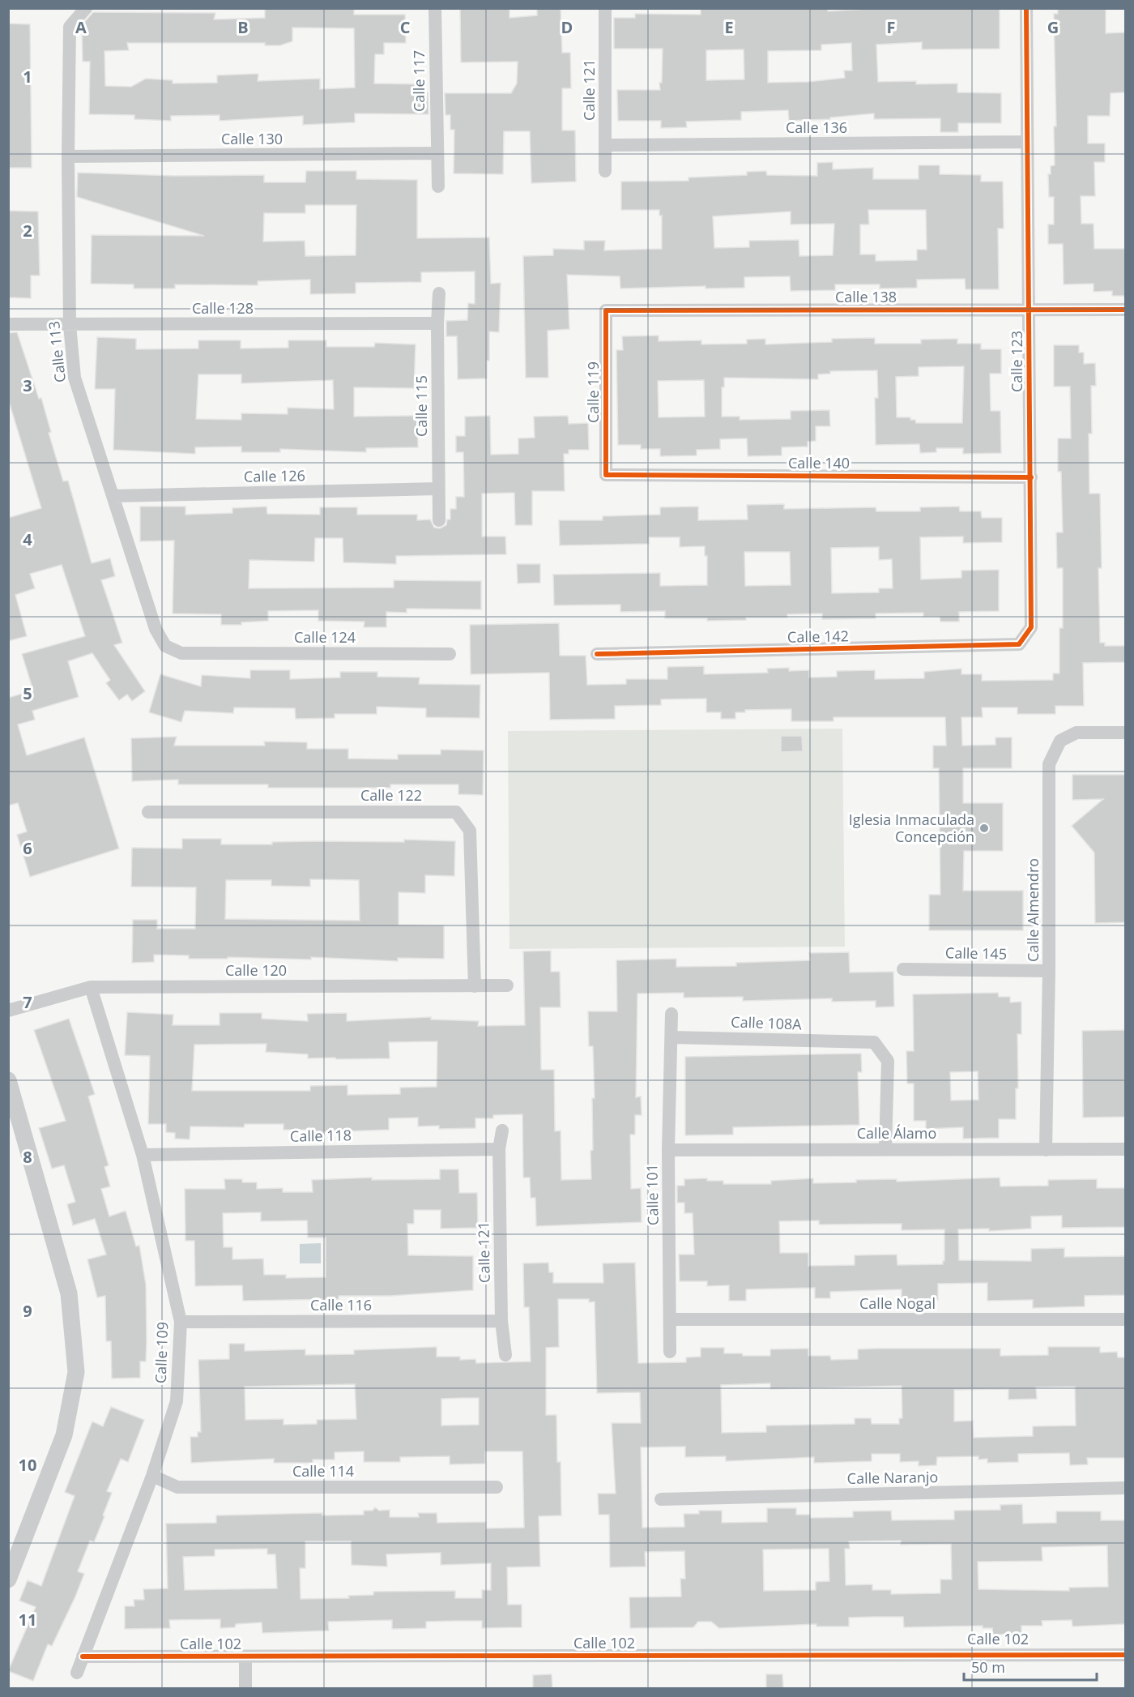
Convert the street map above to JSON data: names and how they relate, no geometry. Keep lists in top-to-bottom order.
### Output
{
  "streets": {
    "street": [
      "Calle 117",
      "Calle 121",
      "Calle 136",
      "Calle 130",
      "Calle 138",
      "Calle 128",
      "Calle 113",
      "Calle 123",
      "Calle 119",
      "Calle 115",
      "Calle 140",
      "Calle 126",
      "Calle 142",
      "Calle 124",
      "Calle 122",
      "Calle Almendro",
      "Calle 145",
      "Calle 120",
      "Calle 108A",
      "Calle Álamo",
      "Calle 118",
      "Calle 101",
      "Calle Nogal",
      "Calle 116",
      "Calle 109",
      "Calle 114",
      "Calle Naranjo",
      "Calle 102"
    ]
  },
  "crossings": [
    ["Calle 117", "Calle 130"],
    ["Calle 121", "Calle 136"],
    ["Calle 121", "Calle 118"],
    ["Calle 121", "Calle 116"],
    ["Calle 136", "Calle 123"],
    ["Calle 130", "Calle 113"],
    ["Calle 138", "Calle 123"],
    ["Calle 138", "Calle 119"],
    ["Calle 128", "Calle 113"],
    ["Calle 128", "Calle 115"],
    ["Calle 113", "Calle 126"],
    ["Calle 113", "Calle 124"],
    ["Calle 123", "Calle 140"],
    ["Calle 123", "Calle 142"],
    ["Calle 119", "Calle 140"],
    ["Calle 115", "Calle 126"],
    ["Calle 122", "Calle 120"],
    ["Calle Almendro", "Calle 145"],
    ["Calle Almendro", "Calle Álamo"],
    ["Calle 120", "Calle 109"],
    ["Calle 108A", "Calle Álamo"],
    ["Calle 108A", "Calle 101"],
    ["Calle Álamo", "Calle 101"],
    ["Calle 118", "Calle 109"],
    ["Calle 101", "Calle Nogal"],
    ["Calle 116", "Calle 109"],
    ["Calle 109", "Calle 114"],
    ["Calle 109", "Calle 102"]
  ],
  "places": ["Iglesia Inmaculada Concepción"],
  "scale_bar": "50 m",
  "grid": {
    "columns": [
      "A",
      "B",
      "C",
      "D",
      "E",
      "F",
      "G"
    ],
    "rows": [
      "1",
      "2",
      "3",
      "4",
      "5",
      "6",
      "7",
      "8",
      "9",
      "10",
      "11"
    ]
  }
}
